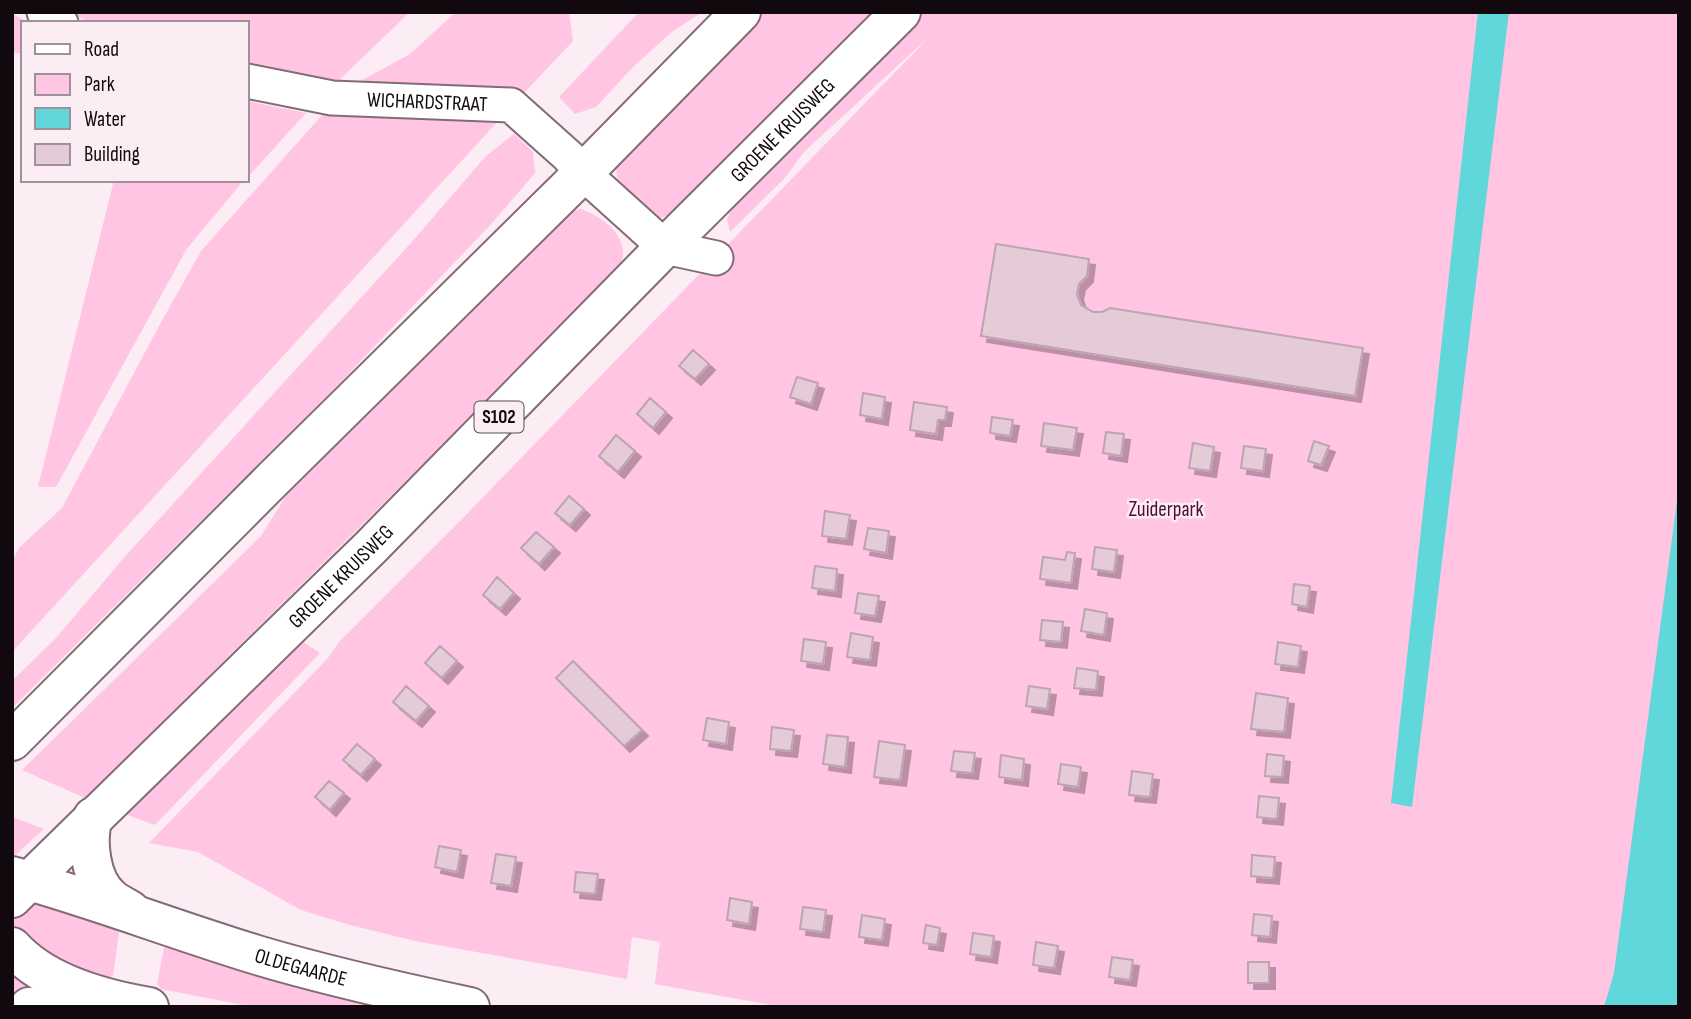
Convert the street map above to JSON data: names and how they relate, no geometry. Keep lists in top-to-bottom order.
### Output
{
  "streets": {
    "main road": ["GROENE KRUISWEG", "S102", "OLDEGAARDE"],
    "street": ["WICHARDSTRAAT"]
  },
  "crossings": [
    ["GROENE KRUISWEG", "OLDEGAARDE"]
  ],
  "parks": ["Zuiderpark"],
  "legend": [
    "Road",
    "Park",
    "Water",
    "Building"
  ]
}
